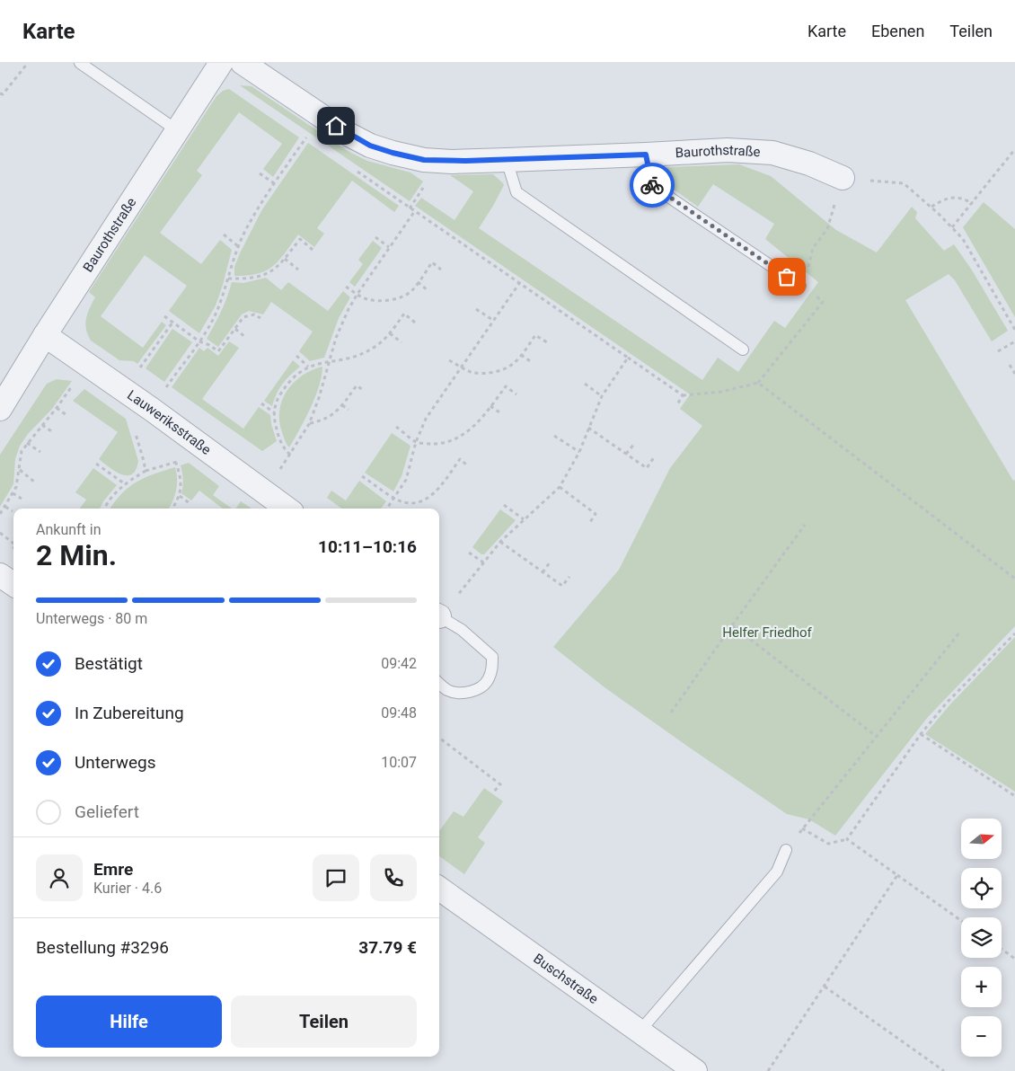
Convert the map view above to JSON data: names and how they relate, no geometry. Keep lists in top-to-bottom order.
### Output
{
  "streets": {
    "street": ["Baurothstraße", "Lauweriksstraße", "Buschstraße"]
  },
  "crossings": [
    ["Baurothstraße", "Lauweriksstraße"]
  ],
  "parks": ["Helfer Friedhof"],
  "north": "right",
  "page": {
    "header": "Karte",
    "nav": ["Karte", "Ebenen", "Teilen"],
    "heading": ["2 Min.", "Ankunft in", "10:11–10:16"],
    "panel": [
      "Emre",
      "Kurier · 4.6",
      "Bestellung #3296",
      "37.79 €"
    ],
    "bar": "Unterwegs · 80 m",
    "list": [
      ["Bestätigt", "09:42"],
      ["In Zubereitung", "09:48"],
      ["Unterwegs", "10:07"],
      "Geliefert"
    ],
    "map_buttons": ["+", "−"],
    "buttons": ["Hilfe", "Teilen"]
  }
}
